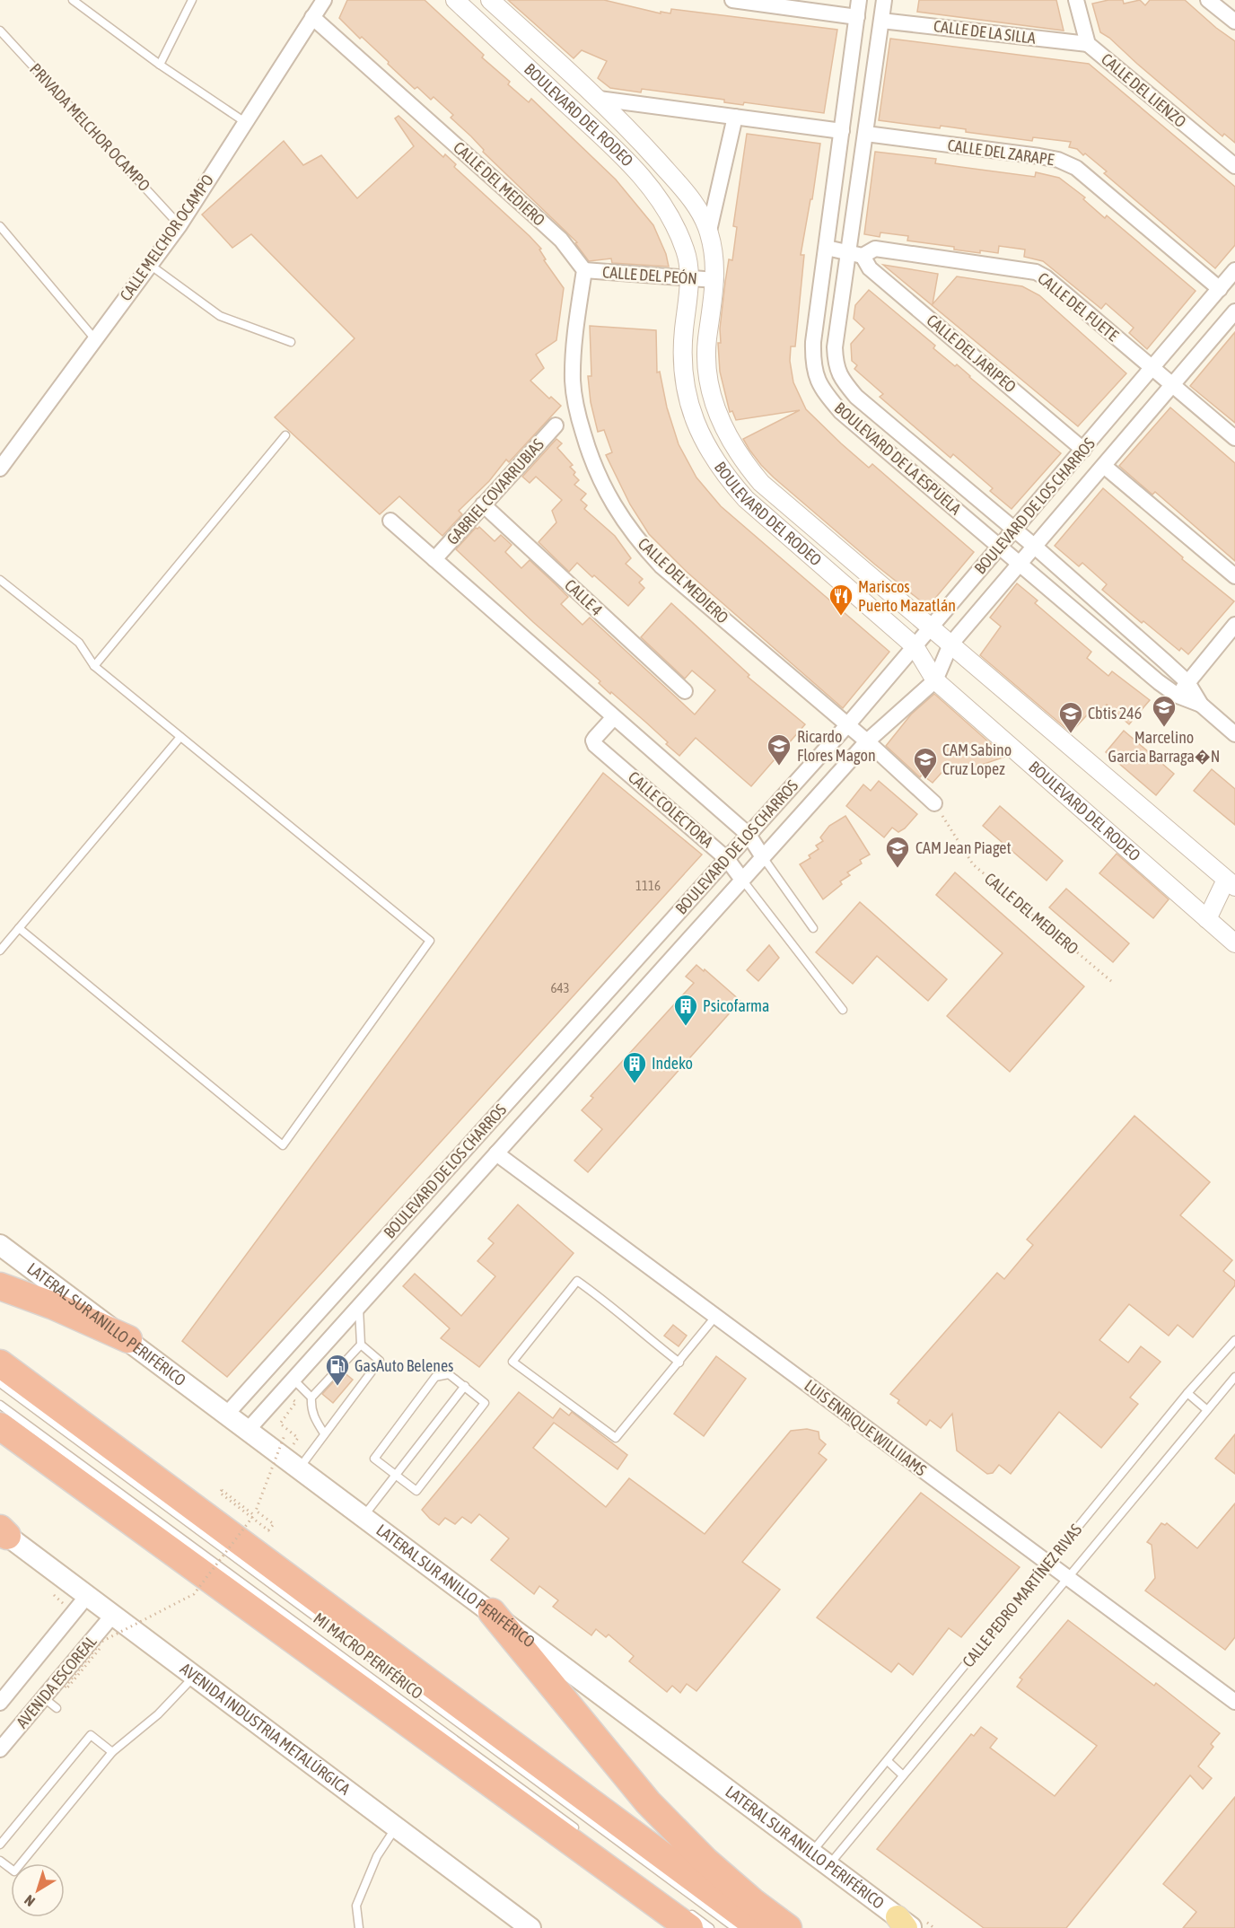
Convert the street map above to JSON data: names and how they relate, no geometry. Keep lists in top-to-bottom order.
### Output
{
  "streets": {
    "main road": ["LATERAL SUR ANILLO PERIFÉRICO", "AVENIDA INDUSTRIA METALÚRGICA"],
    "street": [
      "CALLE DE LA SILLA",
      "CALLE DEL LIENZO",
      "BOULEVARD DEL RODEO",
      "CALLE DEL ZARAPE",
      "CALLE DEL MEDIERO",
      "CALLE MELCHOR OCAMPO",
      "CALLE DEL PEÓN",
      "CALLE DEL FUETE",
      "CALLE DEL JARIPEO",
      "BOULEVARD DE LA ESPUELA",
      "GABRIEL COVARRUBIAS",
      "BOULEVARD DE LOS CHARROS",
      "CALLE 4",
      "CALLE COLECTORA",
      "LUIS ENRIQUE WILLIIAMS",
      "AVENIDA ESCOREAL"
    ],
    "lane": ["PRIVADA MELCHOR OCAMPO", "CALLE PEDRO MARTÍNEZ RIVAS", "MI MACRO PERIFÉRICO"]
  },
  "crossings": [
    ["CALLE DE LA SILLA", "CALLE DEL LIENZO"],
    ["CALLE DE LA SILLA", "BOULEVARD DE LA ESPUELA"],
    ["BOULEVARD DEL RODEO", "CALLE DEL PEÓN"],
    ["BOULEVARD DEL RODEO", "BOULEVARD DE LOS CHARROS"],
    ["PRIVADA MELCHOR OCAMPO", "CALLE MELCHOR OCAMPO"],
    ["CALLE DEL ZARAPE", "BOULEVARD DE LA ESPUELA"],
    ["CALLE DEL ZARAPE", "BOULEVARD DE LOS CHARROS"],
    ["CALLE DEL MEDIERO", "CALLE MELCHOR OCAMPO"],
    ["CALLE DEL MEDIERO", "CALLE DEL PEÓN"],
    ["CALLE DEL MEDIERO", "BOULEVARD DE LOS CHARROS"],
    ["CALLE DEL FUETE", "CALLE DEL JARIPEO"],
    ["CALLE DEL FUETE", "BOULEVARD DE LA ESPUELA"],
    ["CALLE DEL FUETE", "BOULEVARD DE LOS CHARROS"],
    ["CALLE DEL JARIPEO", "BOULEVARD DE LA ESPUELA"],
    ["CALLE DEL JARIPEO", "BOULEVARD DE LOS CHARROS"],
    ["BOULEVARD DE LA ESPUELA", "BOULEVARD DE LOS CHARROS"],
    ["GABRIEL COVARRUBIAS", "CALLE 4"],
    ["GABRIEL COVARRUBIAS", "CALLE COLECTORA"],
    ["BOULEVARD DE LOS CHARROS", "CALLE COLECTORA"],
    ["BOULEVARD DE LOS CHARROS", "LATERAL SUR ANILLO PERIFÉRICO"],
    ["BOULEVARD DE LOS CHARROS", "LUIS ENRIQUE WILLIIAMS"],
    ["LATERAL SUR ANILLO PERIFÉRICO", "CALLE PEDRO MARTÍNEZ RIVAS"],
    ["LUIS ENRIQUE WILLIIAMS", "CALLE PEDRO MARTÍNEZ RIVAS"],
    ["AVENIDA ESCOREAL", "AVENIDA INDUSTRIA METALÚRGICA"]
  ],
  "places": {
    "restaurant": ["Mariscos Puerto Mazatlán"],
    "school or university": [
      "Marcelino Garcia Barraga�N",
      "Cbtis 246",
      "Ricardo Flores Magon",
      "CAM Sabino Cruz Lopez",
      "CAM Jean Piaget"
    ],
    "building": ["Psicofarma", "Indeko"],
    "fuel station": ["GasAuto Belenes"]
  },
  "house_numbers": ["1116", "643"],
  "north": "bottom left"
}
